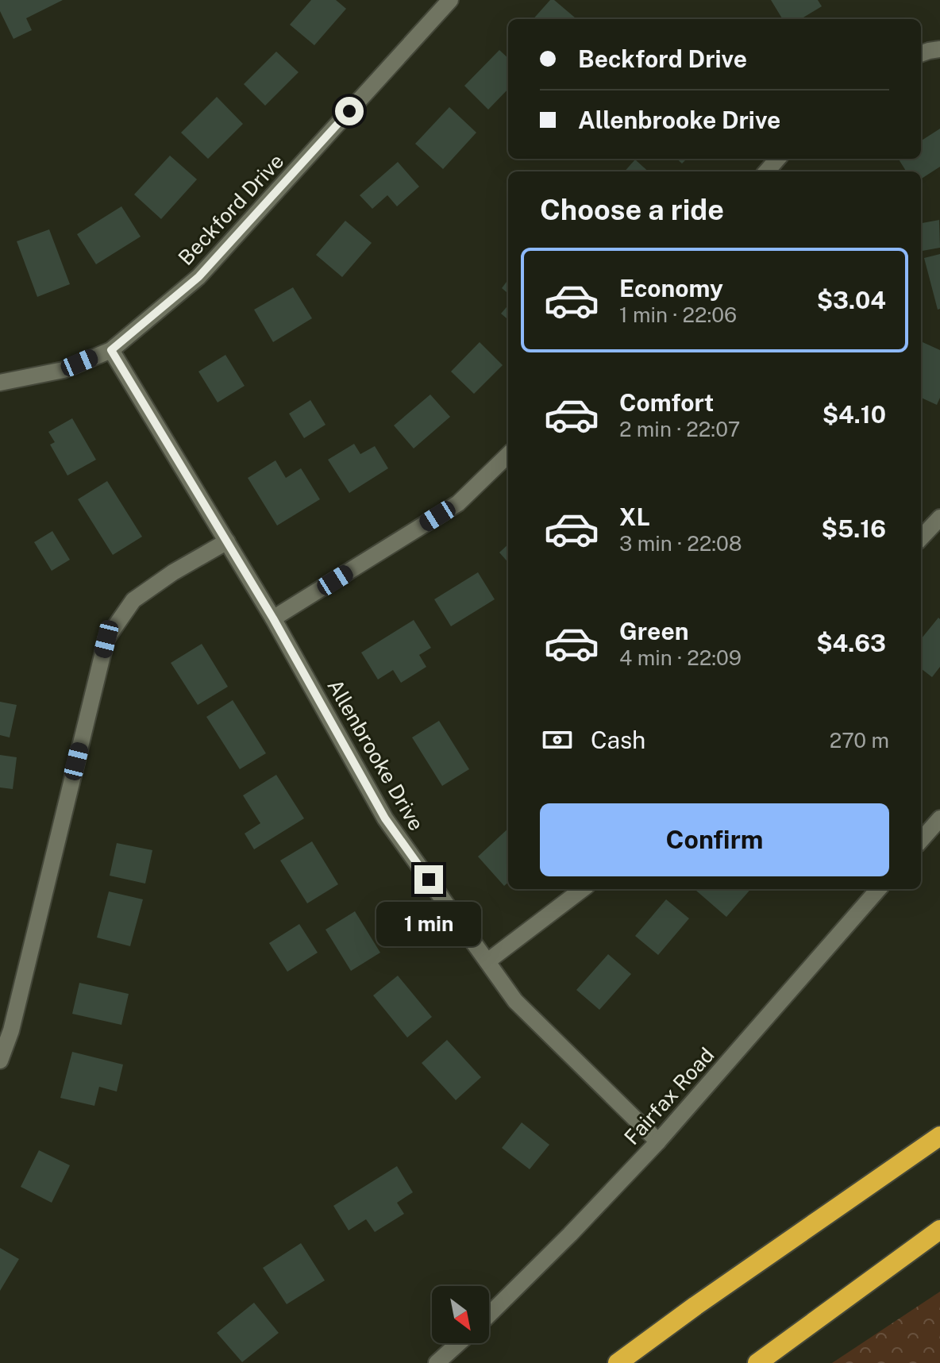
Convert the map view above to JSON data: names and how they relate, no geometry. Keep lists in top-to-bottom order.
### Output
{
  "streets": {
    "street": ["Beckford Drive", "Allenbrooke Drive", "Fairfax Road"]
  },
  "crossings": [
    ["Beckford Drive", "Allenbrooke Drive"],
    ["Allenbrooke Drive", "Fairfax Road"]
  ],
  "north": "bottom right",
  "page": {
    "banner": ["Beckford Drive", "Allenbrooke Drive"],
    "heading": "Choose a ride",
    "list": [
      {
        "name": "Economy",
        "note": "1 min · 22:06",
        "value": "$3.04"
      },
      {
        "name": "Comfort",
        "note": "2 min · 22:07",
        "value": "$4.10"
      },
      {
        "name": "XL",
        "note": "3 min · 22:08",
        "value": "$5.16"
      },
      {
        "name": "Green",
        "note": "4 min · 22:09",
        "value": "$4.63"
      }
    ],
    "pay": ["Cash", "270 m"],
    "buttons": "Confirm",
    "bubble": "1 min"
  }
}
